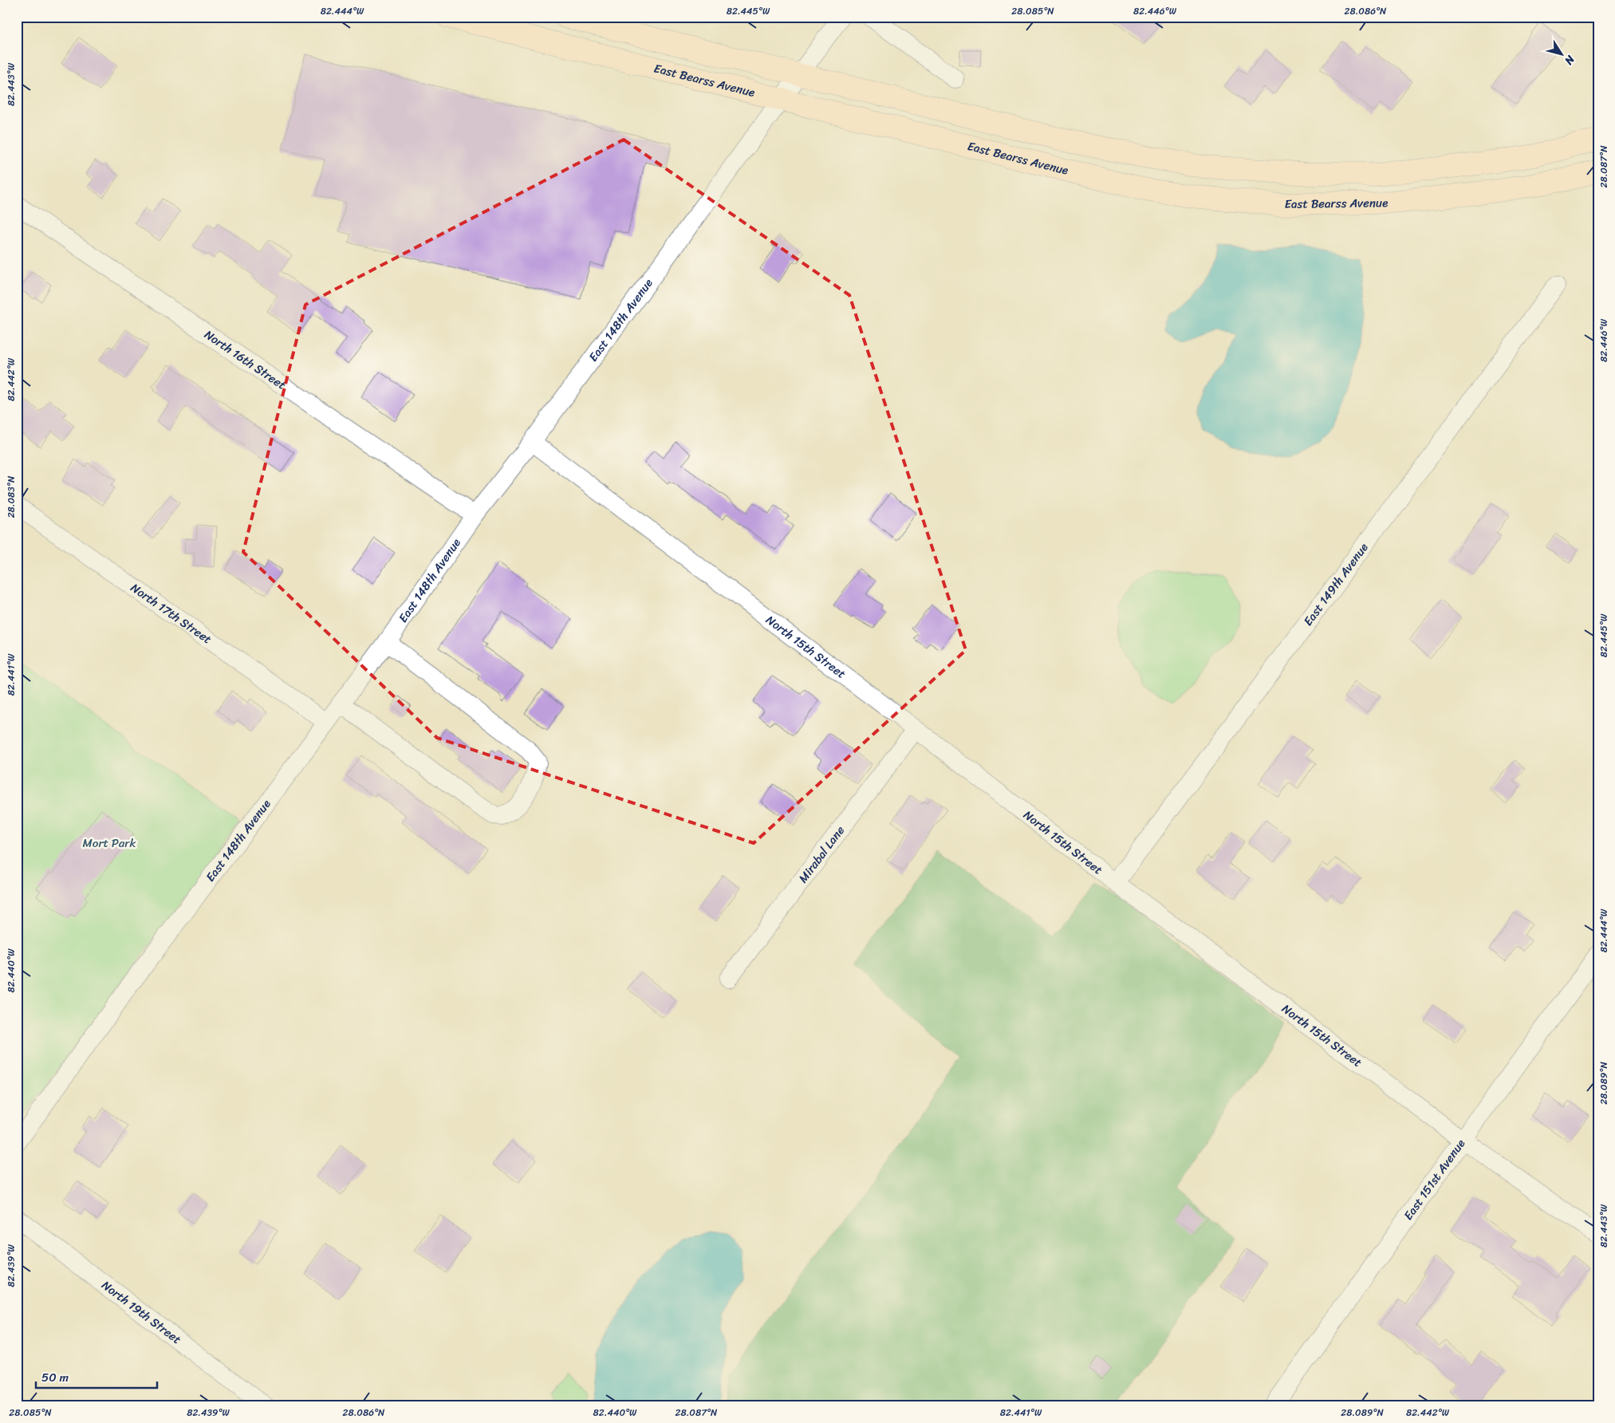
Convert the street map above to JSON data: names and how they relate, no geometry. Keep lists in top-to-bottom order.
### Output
{
  "streets": {
    "main road": ["East Bearss Avenue"],
    "street": [
      "East 148th Avenue",
      "North 16th Street",
      "East 149th Avenue",
      "North 17th Street",
      "North 15th Street",
      "Mirabal Lane",
      "East 151st Avenue",
      "North 19th Street"
    ]
  },
  "crossings": [
    ["East Bearss Avenue", "East 148th Avenue"],
    ["East 148th Avenue", "North 16th Street"],
    ["East 148th Avenue", "North 17th Street"],
    ["East 148th Avenue", "North 15th Street"],
    ["East 149th Avenue", "North 15th Street"],
    ["North 15th Street", "Mirabal Lane"],
    ["North 15th Street", "East 151st Avenue"]
  ],
  "parks": ["Mort Park"],
  "scale_bar": "50 m",
  "north": "bottom right",
  "coordinates": [
    "82.444°W",
    "82.445°W",
    "28.085°N",
    "82.446°W",
    "28.086°N",
    "82.443°W",
    "28.087°N",
    "82.442°W",
    "28.083°N",
    "82.441°W",
    "82.440°W",
    "28.089°N",
    "82.439°W"
  ]
}
